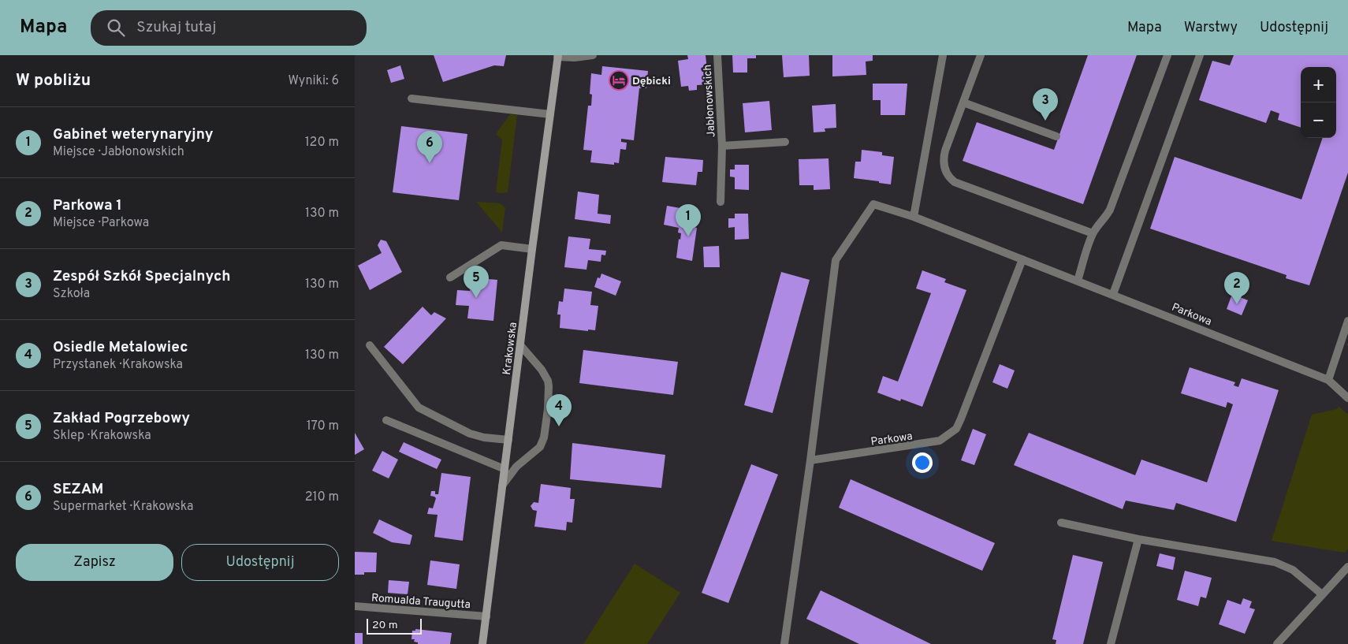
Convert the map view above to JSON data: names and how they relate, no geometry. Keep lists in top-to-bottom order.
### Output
{
  "streets": {
    "street": [
      "Jabłonowskich",
      "Parkowa",
      "Krakowska",
      "Romualda Traugutta"
    ]
  },
  "crossings": [
    ["Krakowska", "Romualda Traugutta"]
  ],
  "places": {
    "hotel": ["Dębicki"]
  },
  "scale_bar": "20 m",
  "page": {
    "header": "Mapa",
    "search": "Szukaj tutaj",
    "nav": ["Mapa", "Warstwy", "Udostępnij"],
    "heading": ["W pobliżu", "Wyniki: 6"],
    "map_buttons": ["+", "−"],
    "pins": [
      "3",
      "6",
      "1",
      "5",
      "2",
      "4"
    ],
    "list": [
      {
        "mark": "1",
        "name": "Gabinet weterynaryjny",
        "note": "Miejsce · Jabłonowskich",
        "value": "120 m"
      },
      {
        "mark": "2",
        "name": "Parkowa 1",
        "note": "Miejsce · Parkowa",
        "value": "130 m"
      },
      {
        "mark": "3",
        "name": "Zespół Szkół Specjalnych",
        "note": "Szkoła",
        "value": "130 m"
      },
      {
        "mark": "4",
        "name": "Osiedle Metalowiec",
        "note": "Przystanek · Krakowska",
        "value": "130 m"
      },
      {
        "mark": "5",
        "name": "Zakład Pogrzebowy",
        "note": "Sklep · Krakowska",
        "value": "170 m"
      },
      {
        "mark": "6",
        "name": "SEZAM",
        "note": "Supermarket · Krakowska",
        "value": "210 m"
      }
    ],
    "buttons": ["Zapisz", "Udostępnij"],
    "scale": "20 m"
  }
}
